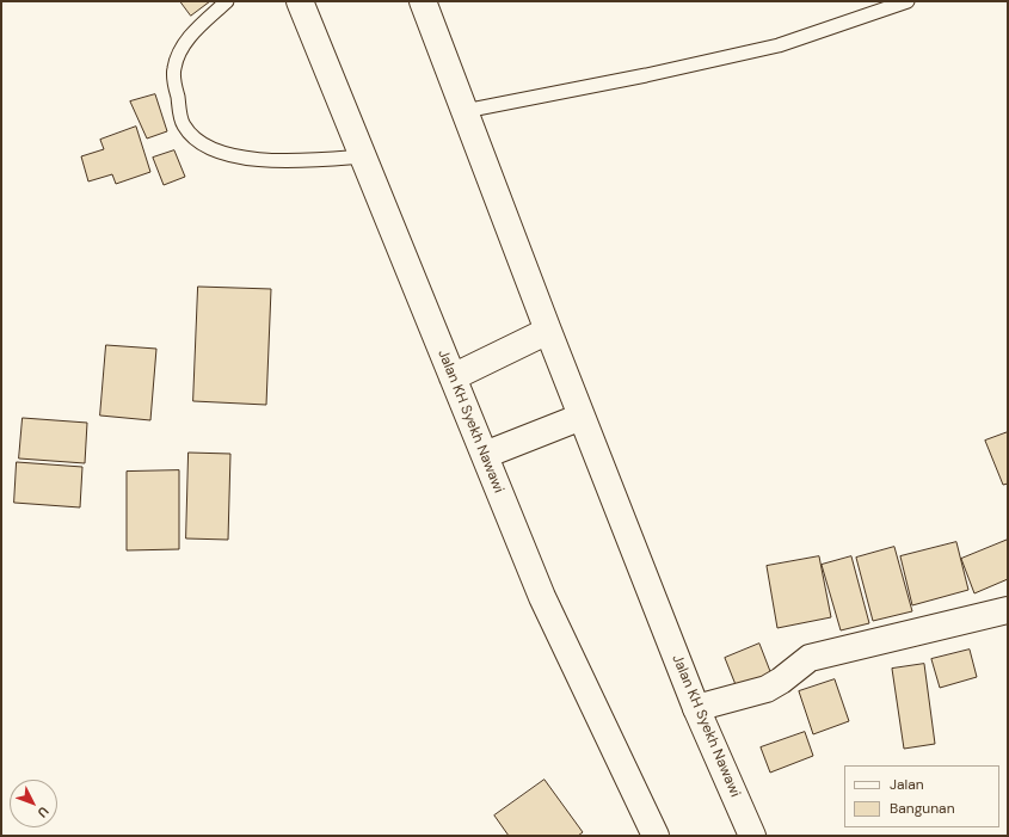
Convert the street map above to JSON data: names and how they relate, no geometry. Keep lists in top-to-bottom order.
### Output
{
  "streets": {
    "main road": ["Jalan KH Syekh Nawawi"]
  },
  "legend": ["Jalan", "Bangunan"],
  "north": "bottom right"
}
